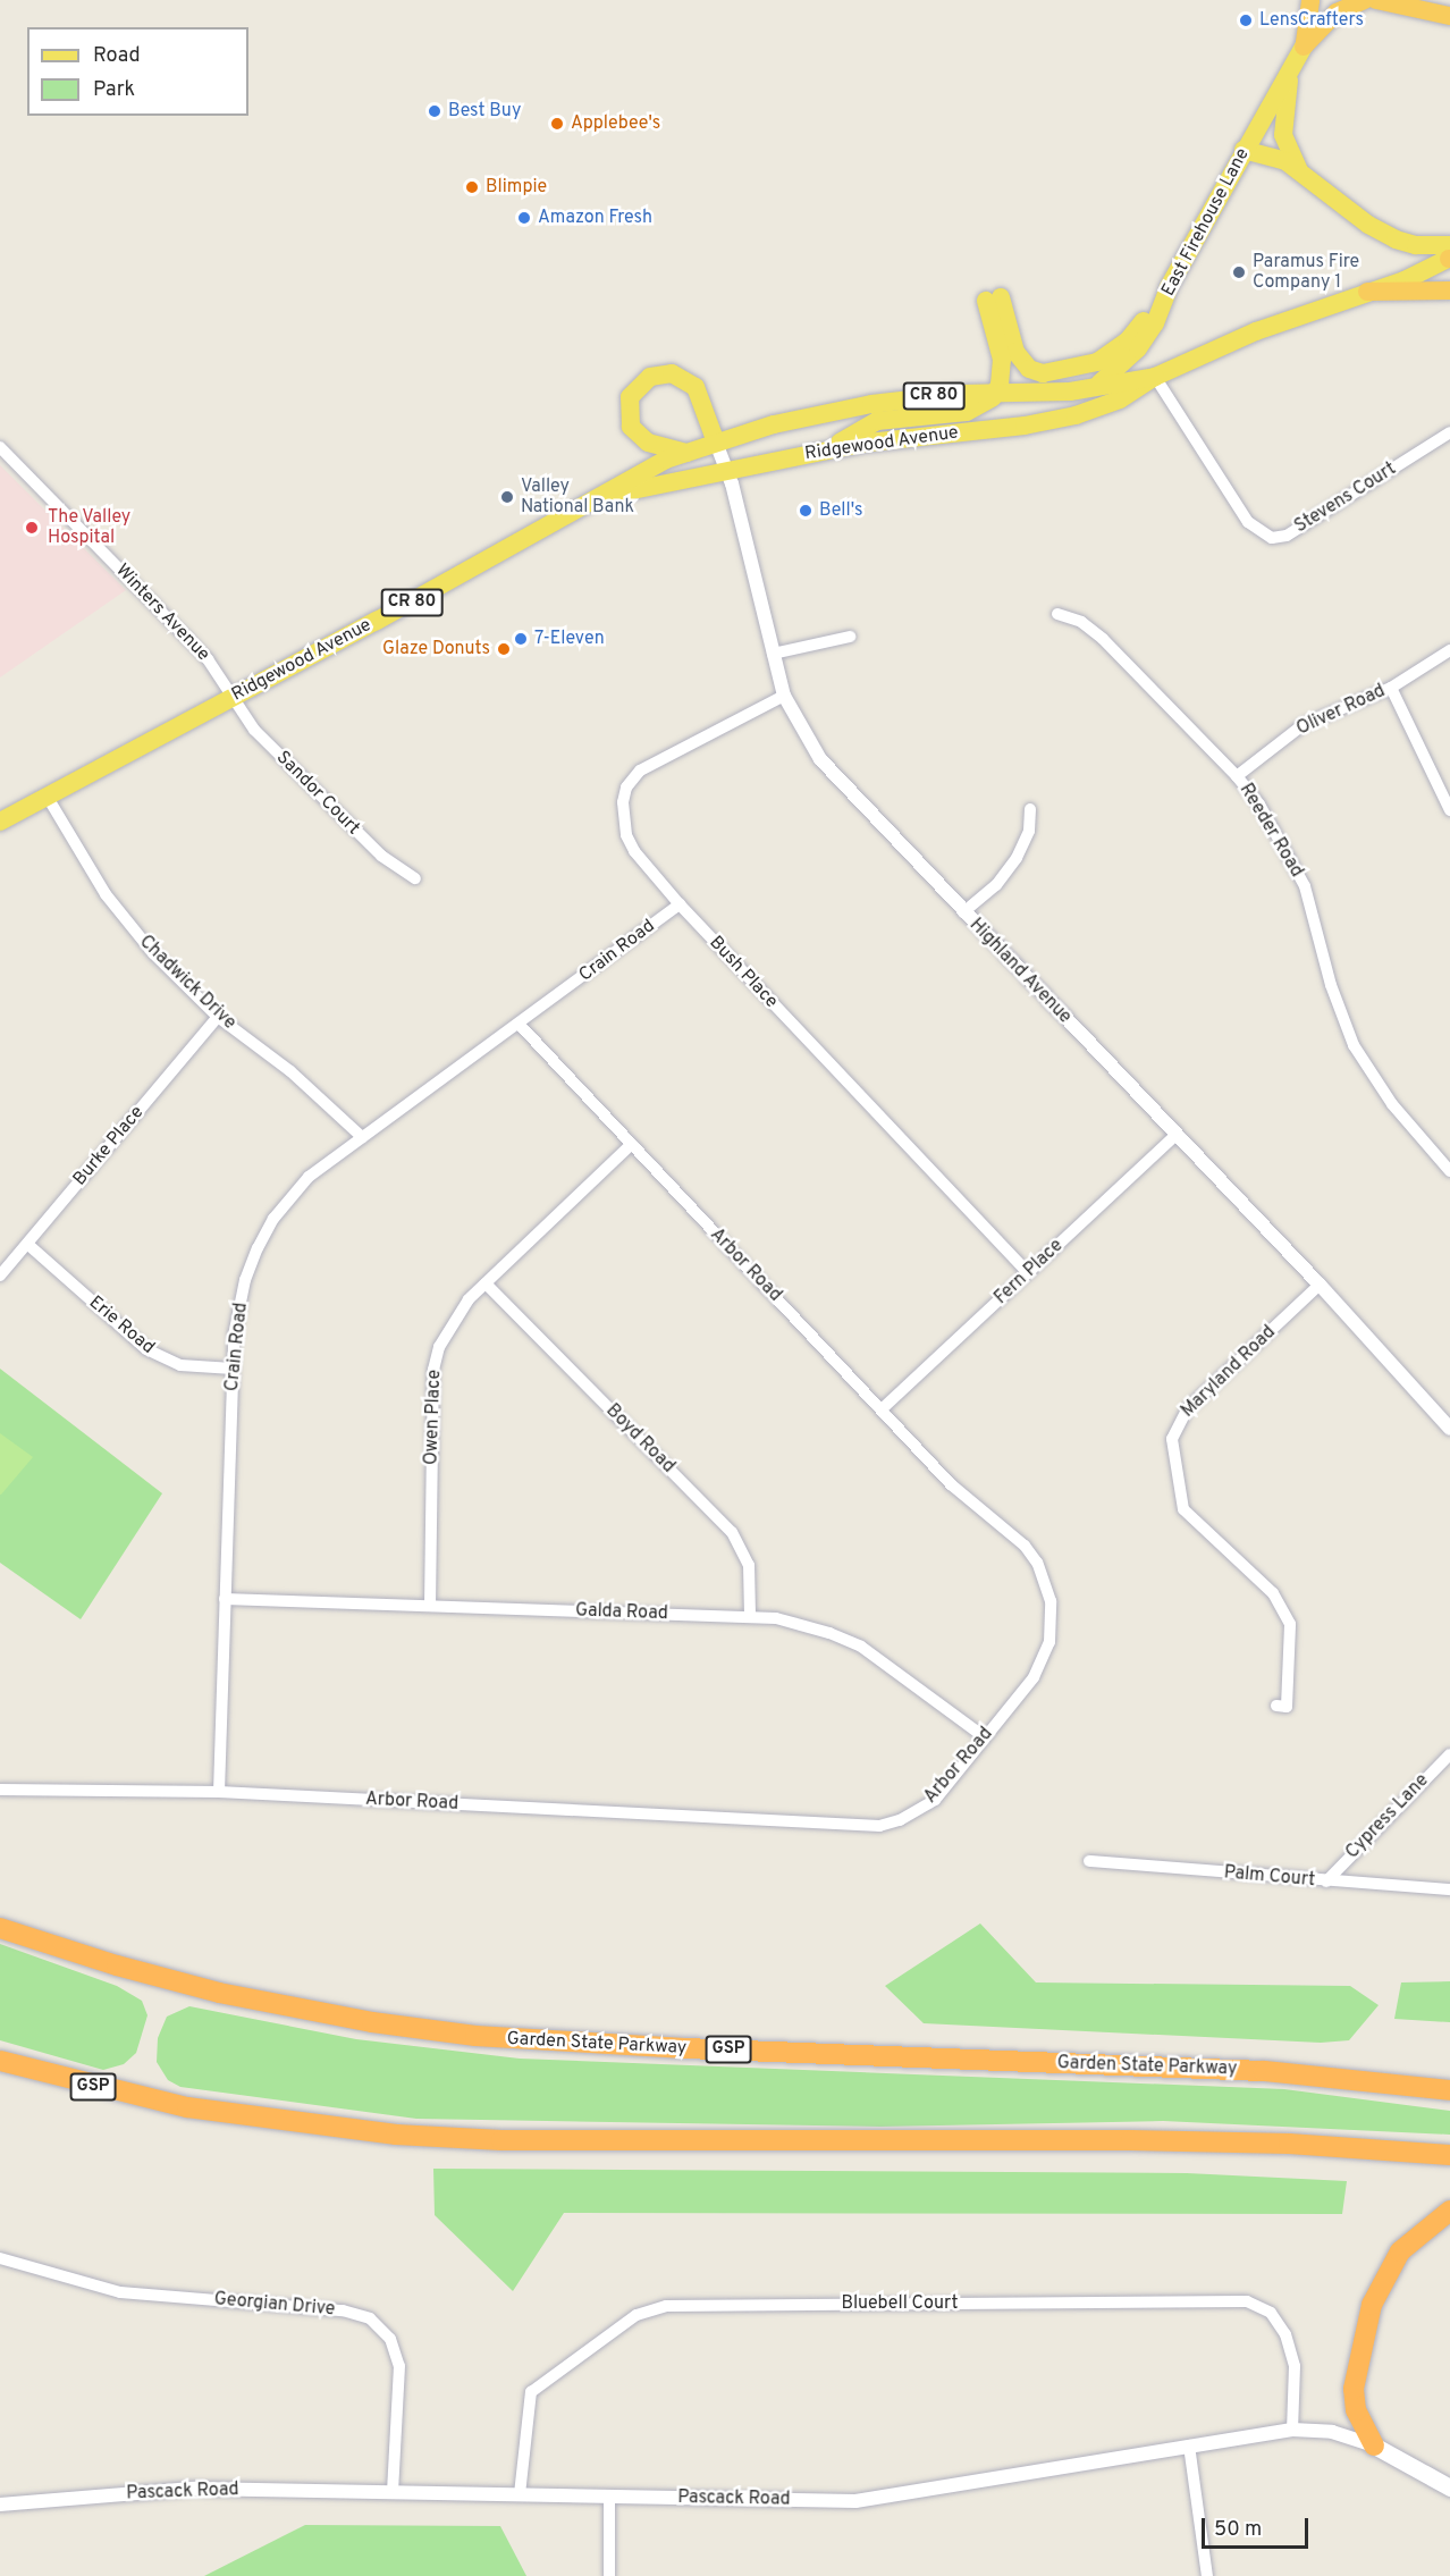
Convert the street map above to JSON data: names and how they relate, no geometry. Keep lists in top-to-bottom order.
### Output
{
  "streets": {
    "highway": ["Garden State Parkway", "GSP"],
    "main road": [
      "East Firehouse Lane",
      "CR 80",
      "Ridgewood Avenue",
      "Pascack Road"
    ],
    "street": [
      "Stevens Court",
      "Winters Avenue",
      "Oliver Road",
      "Sandor Court",
      "Reeder Road",
      "Crain Road",
      "Highland Avenue",
      "Bush Place",
      "Chadwick Drive",
      "Burke Place",
      "Arbor Road",
      "Fern Place",
      "Erie Road",
      "Maryland Road",
      "Owen Place",
      "Boyd Road",
      "Galda Road",
      "Cypress Lane",
      "Palm Court",
      "Bluebell Court",
      "Georgian Drive"
    ]
  },
  "crossings": [
    ["East Firehouse Lane", "Ridgewood Avenue"],
    ["Ridgewood Avenue", "Stevens Court"],
    ["Ridgewood Avenue", "Winters Avenue"],
    ["Ridgewood Avenue", "Sandor Court"],
    ["Ridgewood Avenue", "Highland Avenue"],
    ["Ridgewood Avenue", "Chadwick Drive"],
    ["Winters Avenue", "Sandor Court"],
    ["Oliver Road", "Reeder Road"],
    ["Crain Road", "Bush Place"],
    ["Crain Road", "Chadwick Drive"],
    ["Crain Road", "Arbor Road"],
    ["Crain Road", "Erie Road"],
    ["Crain Road", "Galda Road"],
    ["Highland Avenue", "Bush Place"],
    ["Highland Avenue", "Fern Place"],
    ["Highland Avenue", "Maryland Road"],
    ["Bush Place", "Fern Place"],
    ["Chadwick Drive", "Burke Place"],
    ["Burke Place", "Erie Road"],
    ["Arbor Road", "Fern Place"],
    ["Arbor Road", "Owen Place"],
    ["Arbor Road", "Galda Road"],
    ["Owen Place", "Boyd Road"],
    ["Owen Place", "Galda Road"],
    ["Boyd Road", "Galda Road"],
    ["Cypress Lane", "Palm Court"],
    ["Bluebell Court", "Pascack Road"],
    ["Georgian Drive", "Pascack Road"]
  ],
  "places": [
    "LensCrafters",
    "Best Buy",
    "Applebee's",
    "Blimpie",
    "Amazon Fresh",
    "Paramus Fire Company 1",
    "Valley National Bank",
    "Bell's",
    "The Valley Hospital",
    "7-Eleven",
    "Glaze Donuts"
  ],
  "legend": ["Road", "Park"],
  "scale_bar": "50 m"
}
